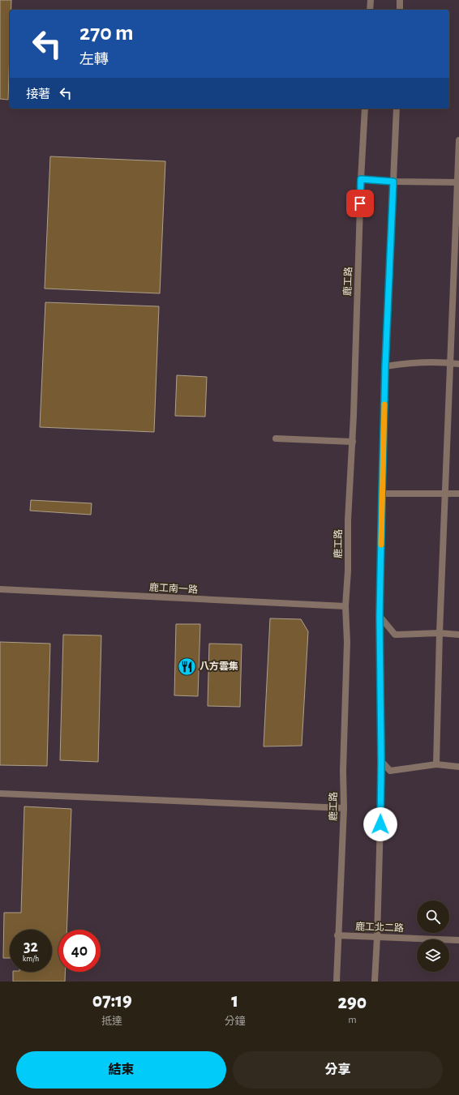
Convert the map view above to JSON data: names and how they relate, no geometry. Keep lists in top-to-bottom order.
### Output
{
  "streets": {
    "street": ["鹿工路", "鹿工南一路", "鹿工北二路"]
  },
  "crossings": [
    ["鹿工路", "鹿工南一路"],
    ["鹿工路", "鹿工北二路"]
  ],
  "places": {
    "restaurant": ["八方雲集"]
  },
  "page": {
    "turn": ["270 m", "左轉"],
    "then": "接著",
    "speed": "32 km/h",
    "limit": "40",
    "eta": [
      "07:19",
      "抵達",
      "1",
      "分鐘",
      "290",
      "m"
    ],
    "buttons": ["結束", "分享"]
  }
}
